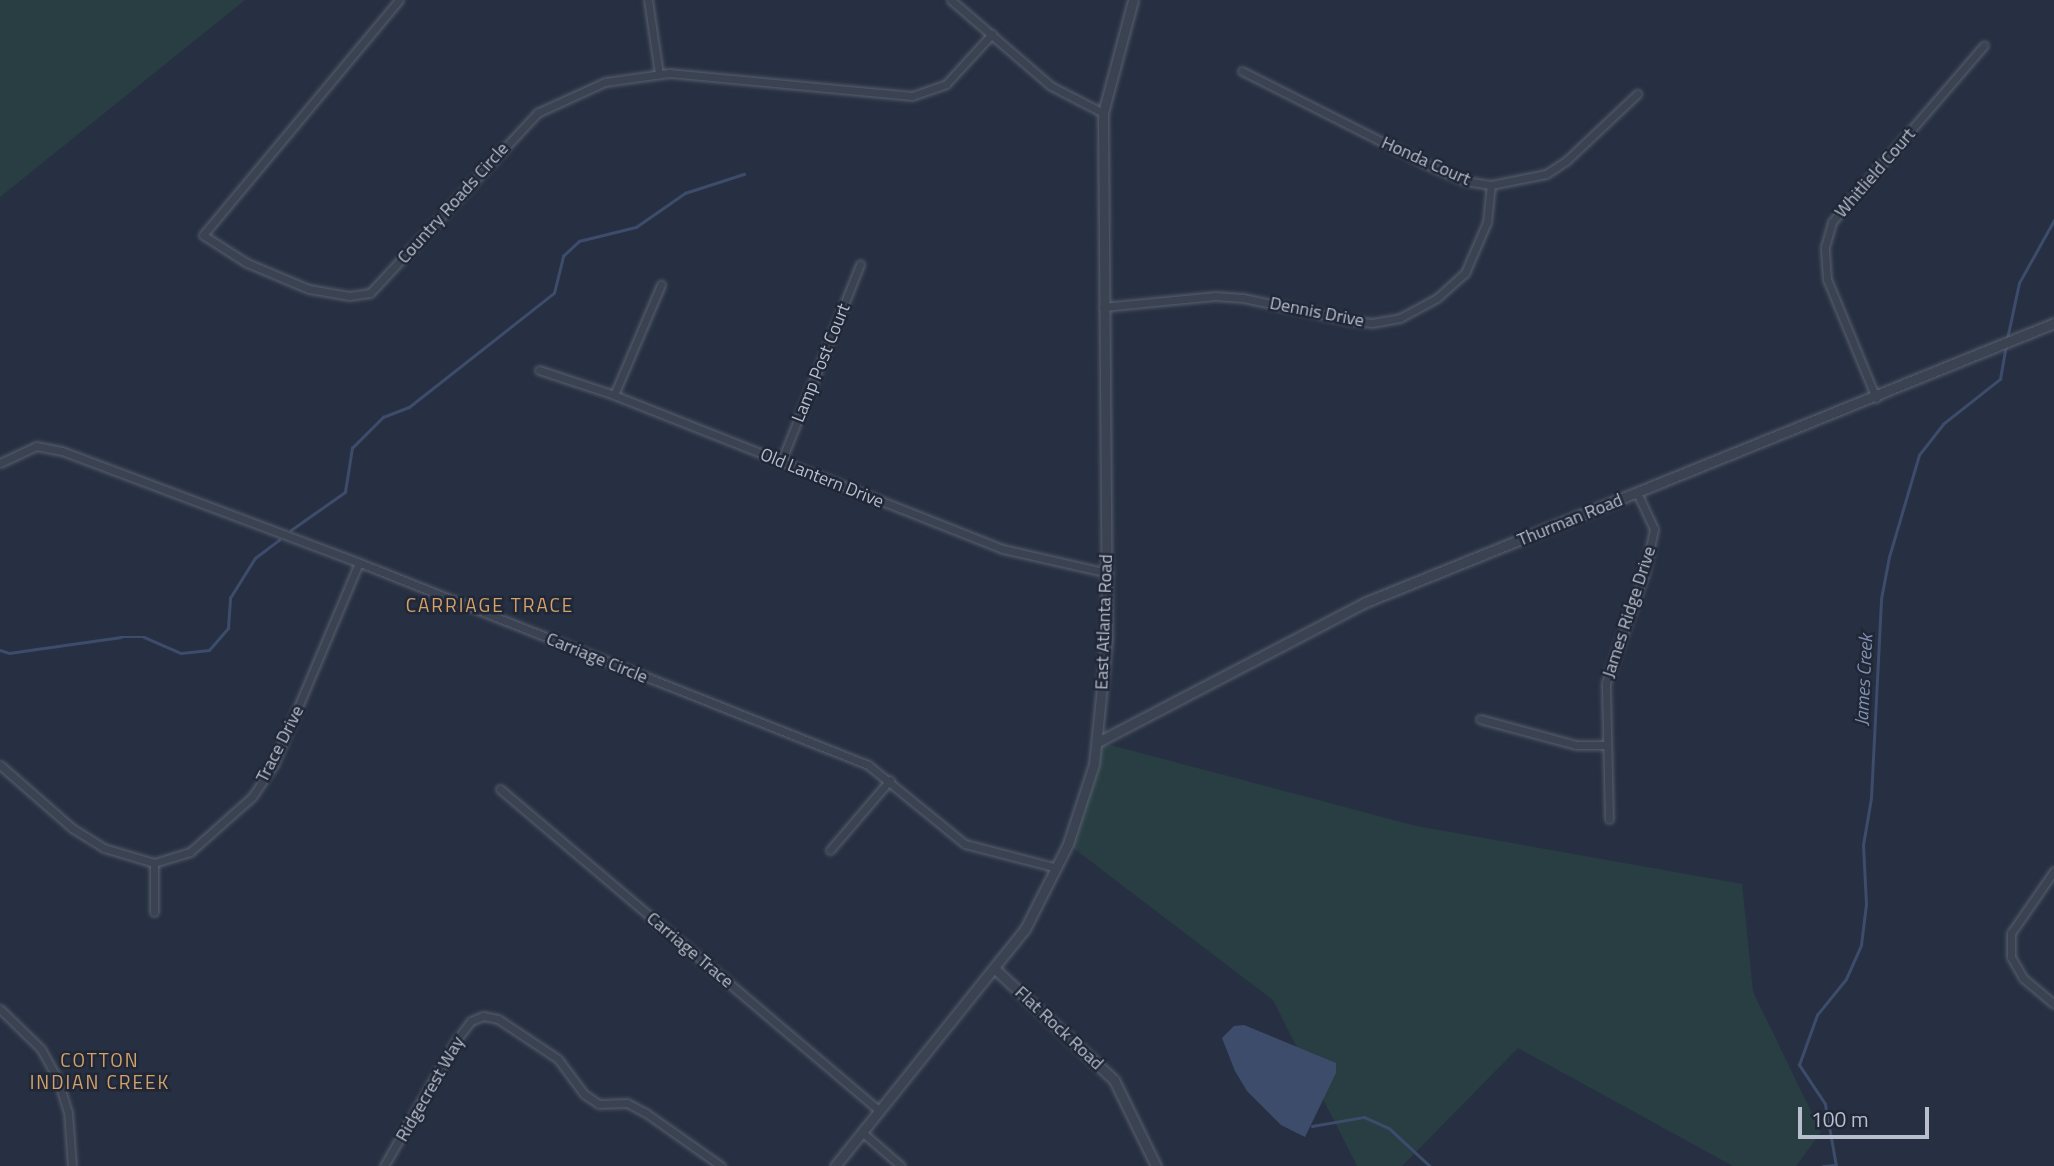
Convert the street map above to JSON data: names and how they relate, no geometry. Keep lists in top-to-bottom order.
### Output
{
  "streets": {
    "street": [
      "Honda Court",
      "Whitlield Court",
      "Country Roads Circle",
      "Dennis Drive",
      "Lamp Post Court",
      "Old Lantern Drive",
      "Thurman Road",
      "James Ridge Drive",
      "East Atlanta Road",
      "Carriage Circle",
      "Trace Drive",
      "Carriage Trace",
      "Flat Rock Road",
      "Ridgecrest Way"
    ]
  },
  "crossings": [
    ["Honda Court", "Dennis Drive"],
    ["Whitlield Court", "Thurman Road"],
    ["Dennis Drive", "East Atlanta Road"],
    ["Lamp Post Court", "Old Lantern Drive"],
    ["Old Lantern Drive", "East Atlanta Road"],
    ["Thurman Road", "James Ridge Drive"],
    ["Thurman Road", "East Atlanta Road"],
    ["East Atlanta Road", "Carriage Circle"],
    ["East Atlanta Road", "Carriage Trace"],
    ["East Atlanta Road", "Flat Rock Road"],
    ["Carriage Circle", "Trace Drive"]
  ],
  "districts": ["CARRIAGE TRACE", "COTTON INDIAN CREEK"],
  "water": ["James Creek"],
  "scale_bar": "100 m"
}
